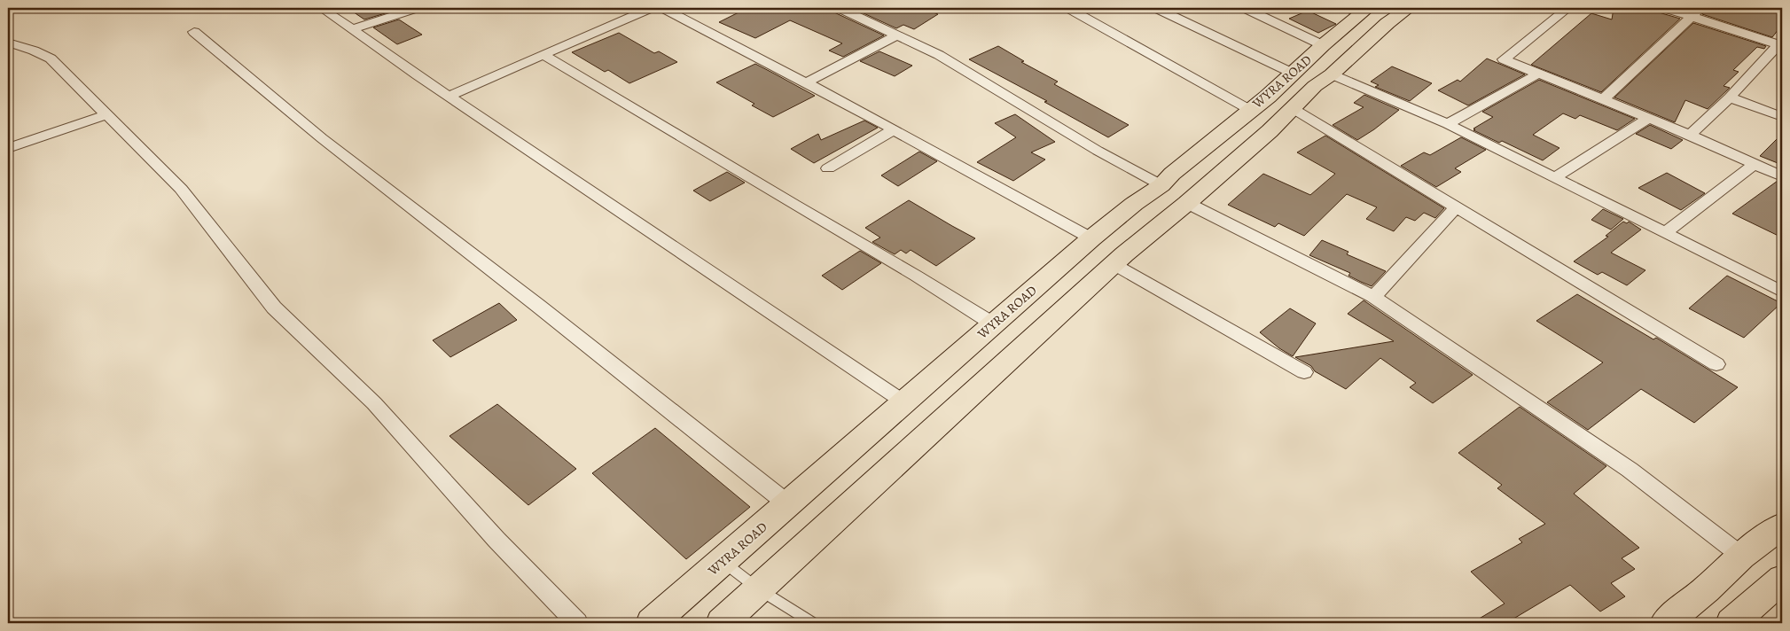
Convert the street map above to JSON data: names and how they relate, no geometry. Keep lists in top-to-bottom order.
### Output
{
  "streets": {
    "main road": ["WYRA ROAD"]
  }
}
